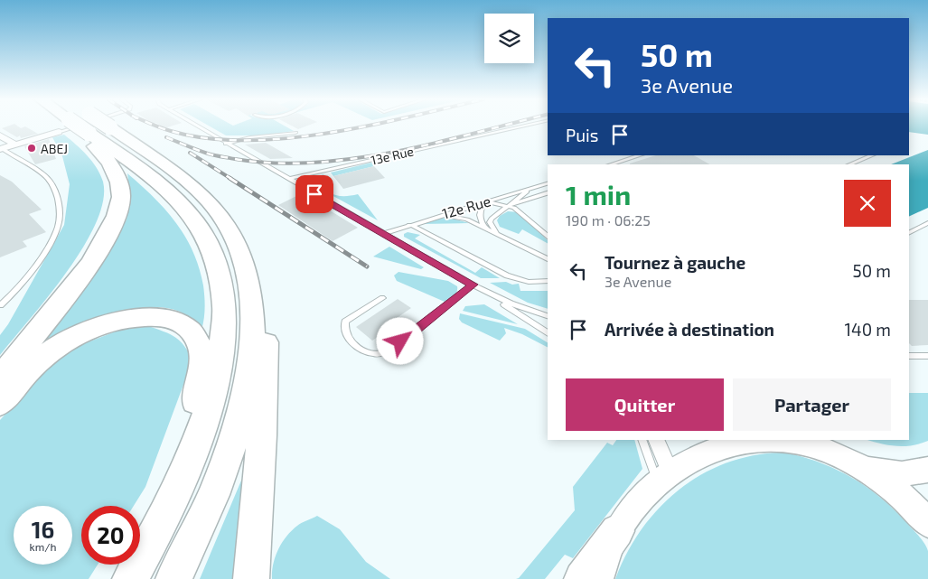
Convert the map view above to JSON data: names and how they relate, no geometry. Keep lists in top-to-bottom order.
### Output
{
  "streets": {
    "lane": ["13e Rue", "12e Rue"]
  },
  "places": ["ABEJ"],
  "page": {
    "turn": ["50 m", "3e Avenue"],
    "then": "Puis",
    "heading": ["1 min", "190 m · 06:25"],
    "list": [
      {
        "name": "Tournez à gauche",
        "note": "3e Avenue",
        "value": "50 m"
      },
      {
        "name": "Arrivée à destination",
        "value": "140 m"
      }
    ],
    "buttons": ["Quitter", "Partager"],
    "speed": "16 km/h",
    "limit": "20"
  }
}
